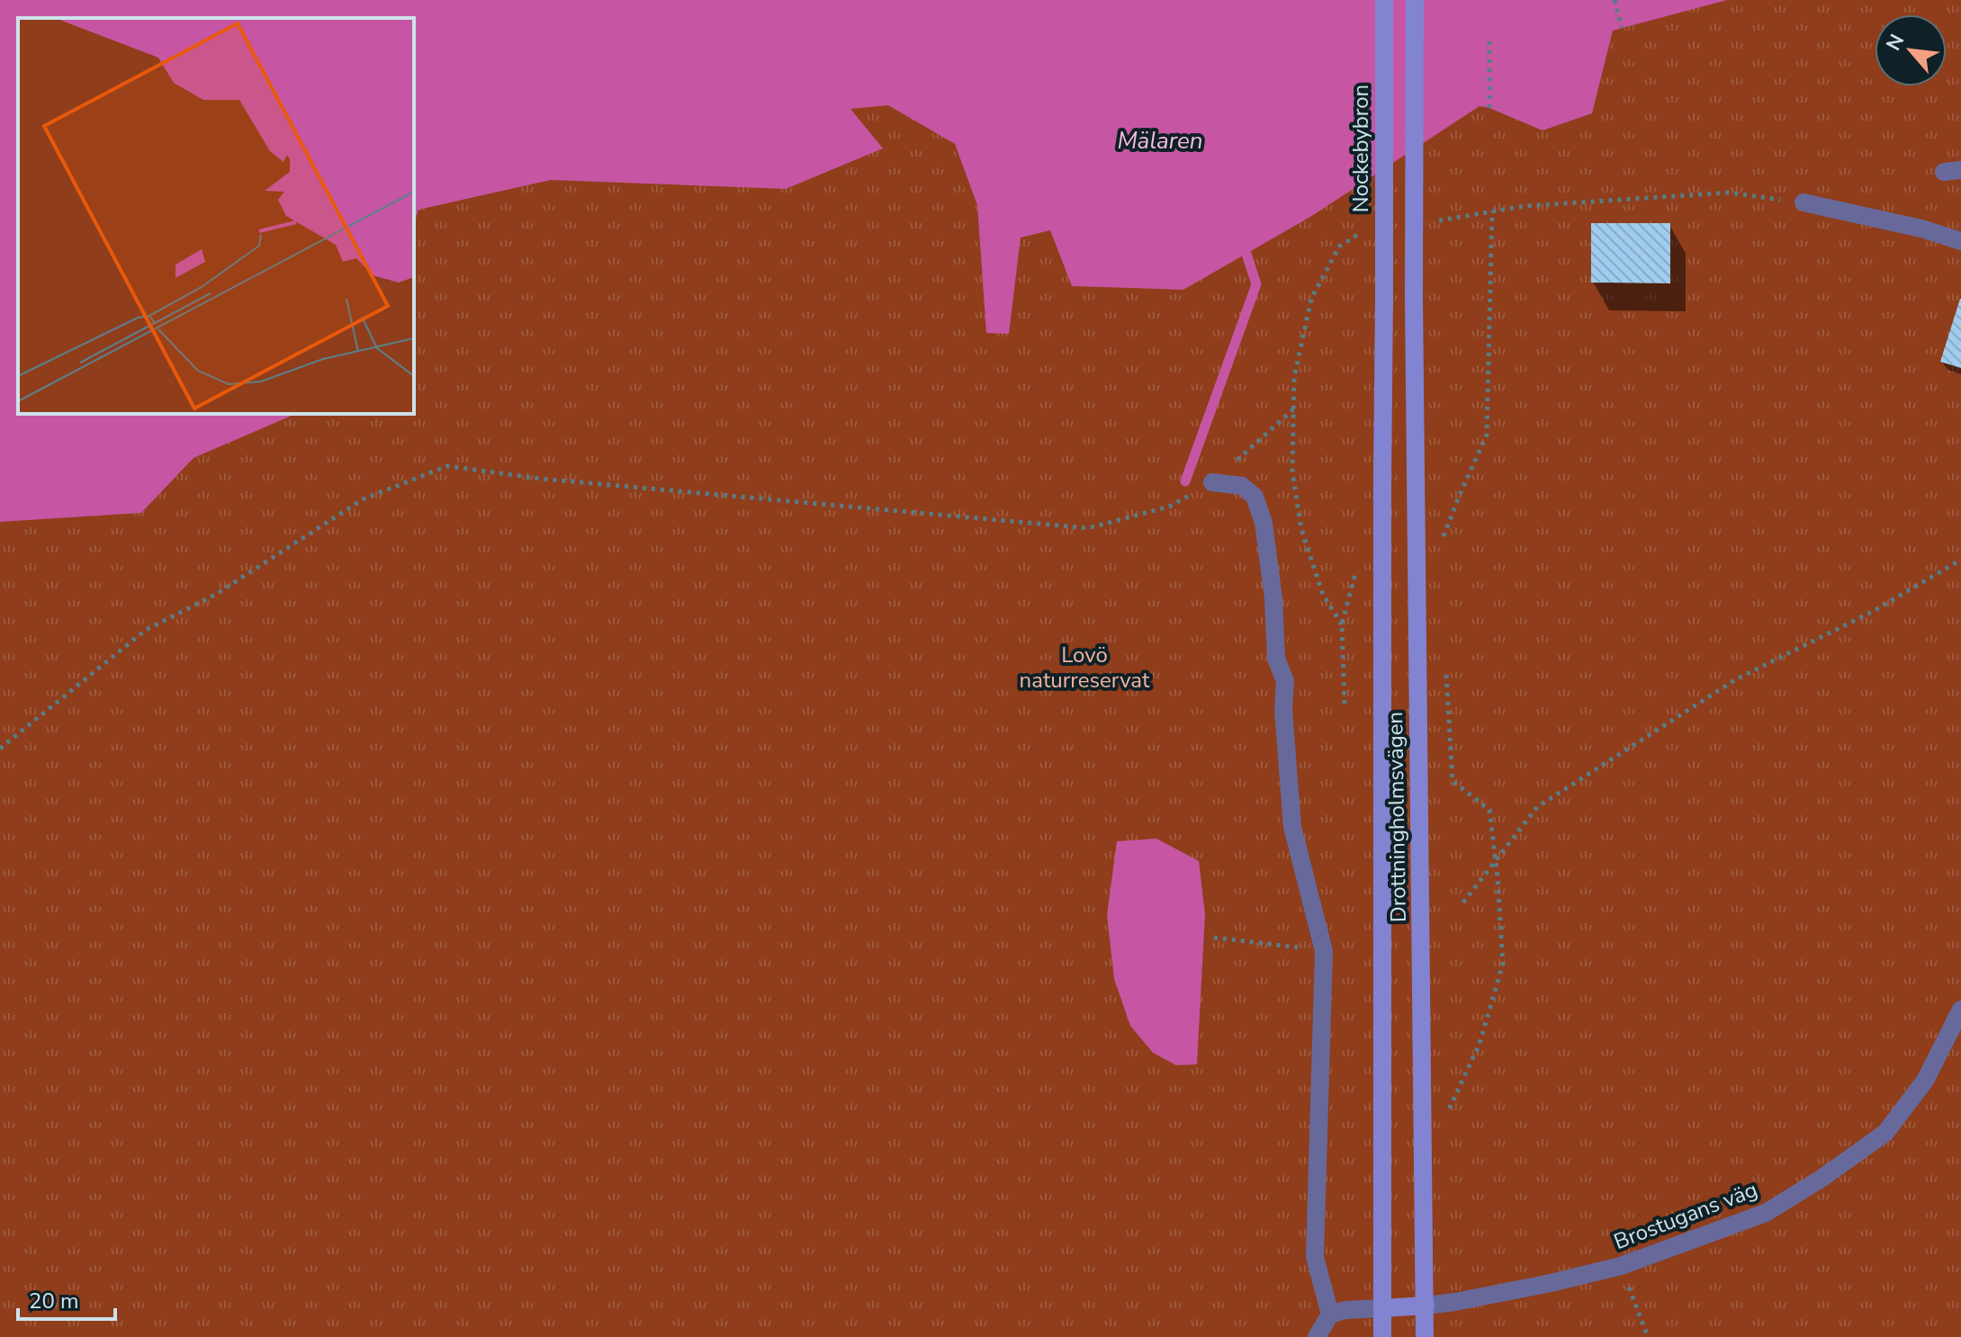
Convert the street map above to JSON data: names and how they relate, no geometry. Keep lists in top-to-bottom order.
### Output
{
  "streets": {
    "main road": ["Nockebybron", "Drottningholmsvägen"],
    "street": ["Brostugans väg"]
  },
  "crossings": [
    ["Nockebybron", "Drottningholmsvägen"],
    ["Drottningholmsvägen", "Brostugans väg"]
  ],
  "water": ["Mälaren"],
  "parks": ["Lovö naturreservat"],
  "scale_bar": "20 m",
  "north": "top left"
}
